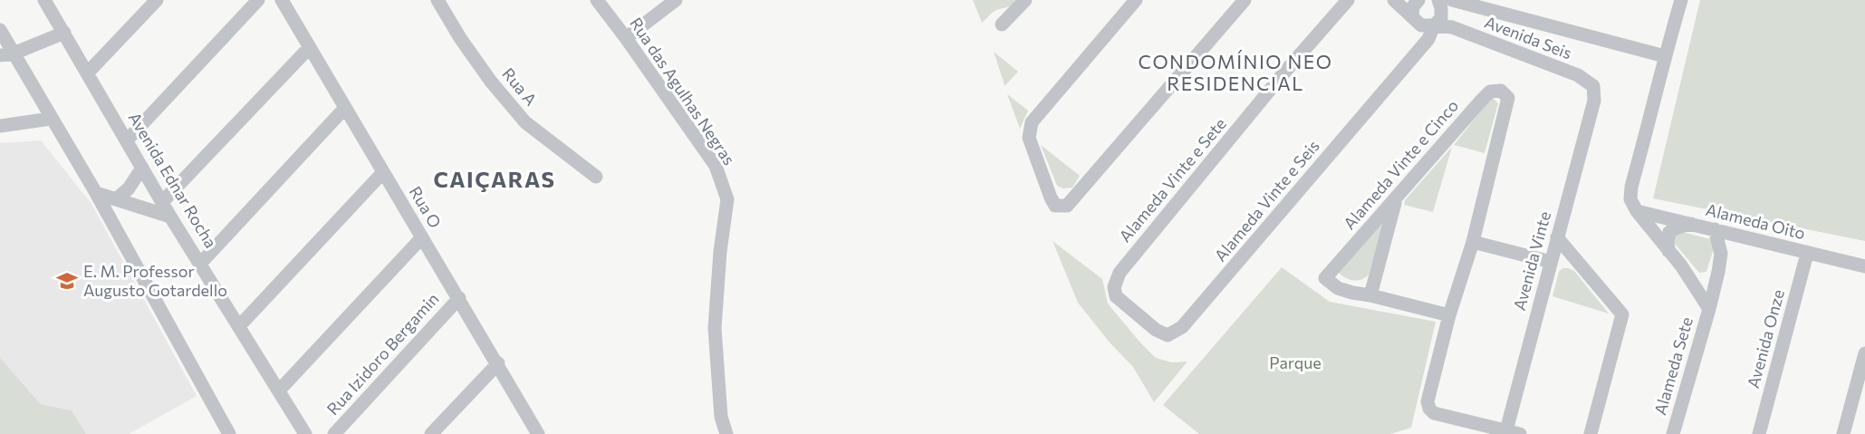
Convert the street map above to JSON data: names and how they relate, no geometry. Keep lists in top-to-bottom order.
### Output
{
  "streets": {
    "street": [
      "Avenida Seis",
      "Rua A",
      "Rua das Agulhas Negras",
      "Alameda Vinte e Cinco",
      "Avenida Ednar Rocha",
      "Alameda Vinte e Sete",
      "Alameda Vinte e Seis",
      "Rua O",
      "Alameda Oito",
      "Avenida Vinte",
      "Avenida Onze",
      "Rua Izidoro Bergamin",
      "Alameda Sete"
    ]
  },
  "crossings": [
    ["Avenida Seis", "Alameda Vinte e Seis"],
    ["Avenida Seis", "Avenida Vinte"],
    ["Alameda Vinte e Sete", "Alameda Vinte e Seis"],
    ["Rua O", "Rua Izidoro Bergamin"],
    ["Alameda Oito", "Avenida Onze"],
    ["Alameda Oito", "Alameda Sete"]
  ],
  "districts": ["CONDOMÍNIO NEO RESIDENCIAL", "CAIÇARAS"],
  "parks": ["Parque"],
  "places": {
    "school or university": ["E. M. Professor Augusto Gotardello"]
  }
}
